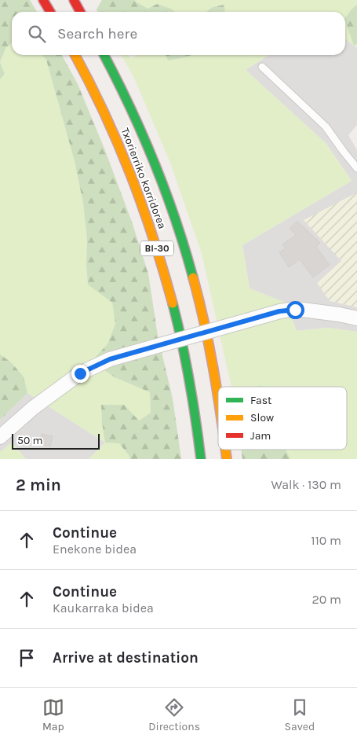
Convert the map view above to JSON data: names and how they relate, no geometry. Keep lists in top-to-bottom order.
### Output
{
  "streets": {
    "highway": ["Txorierriko korridorea", "BI-30"]
  },
  "legend": ["Fast", "Slow", "Jam"],
  "scale_bar": "50 m",
  "page": {
    "search": "Search here",
    "scale": "50 m",
    "heading": ["2 min", "Walk · 130 m"],
    "list": [
      ["Continue", "Enekone bidea", "110 m"],
      ["Continue", "Kaukarraka bidea", "20 m"],
      "Arrive at destination"
    ],
    "nav": ["Map", "Directions", "Saved"]
  }
}
